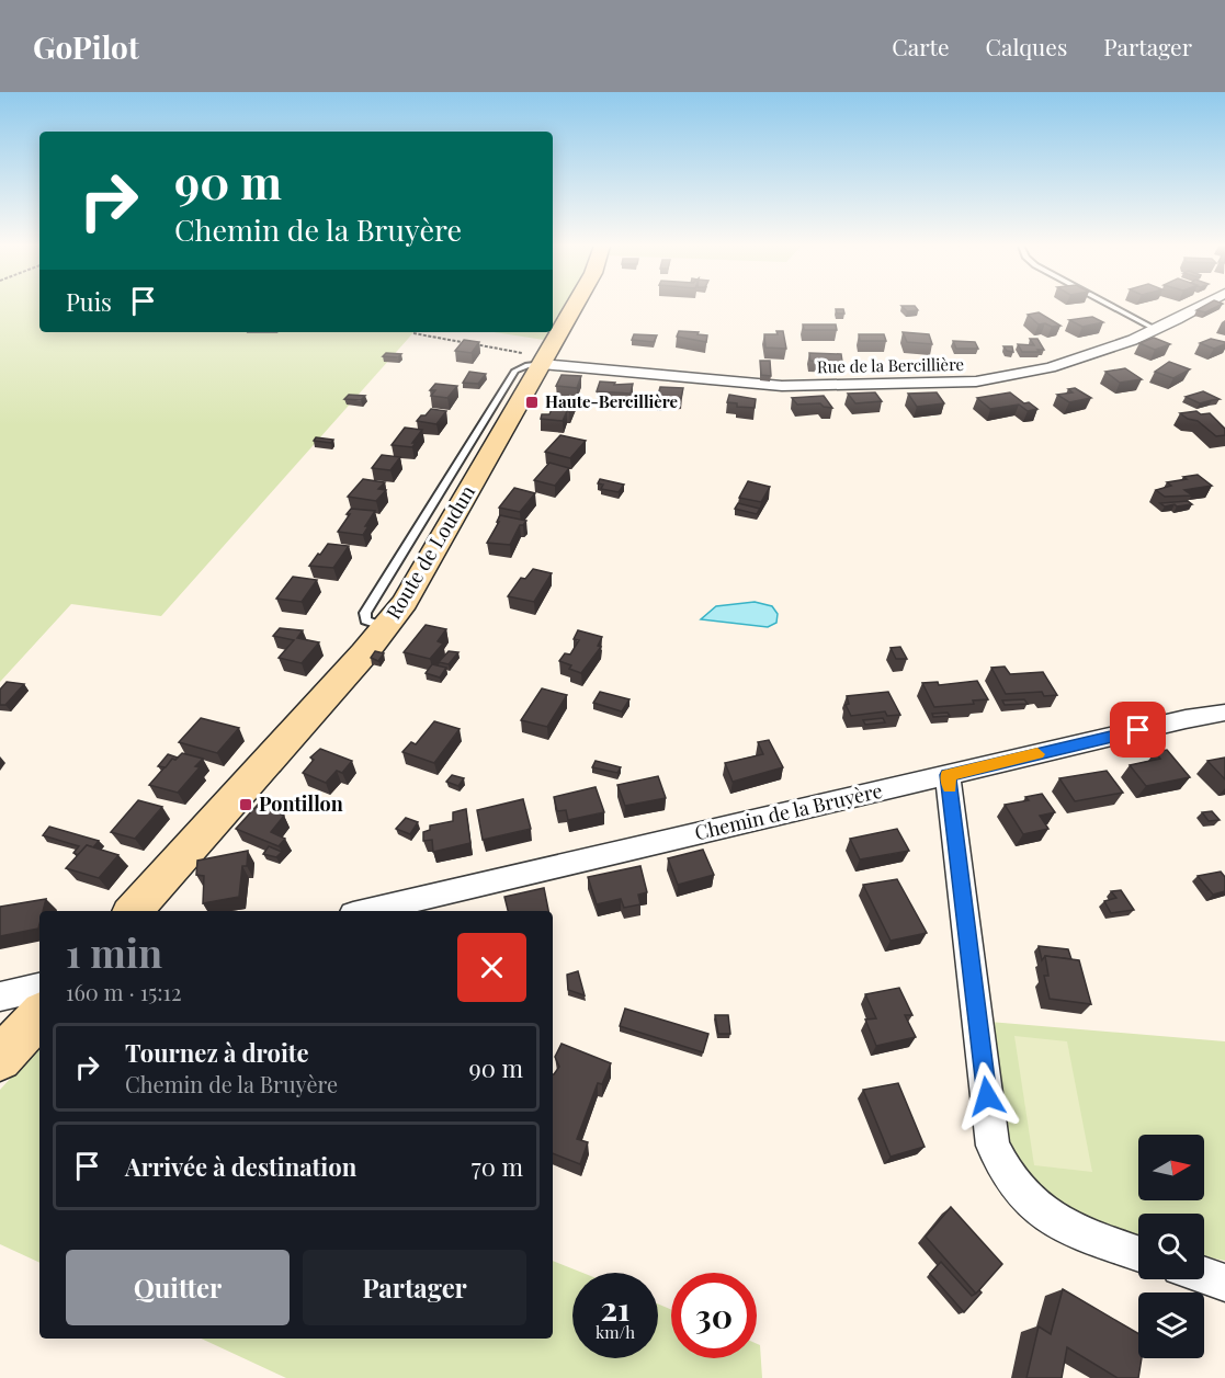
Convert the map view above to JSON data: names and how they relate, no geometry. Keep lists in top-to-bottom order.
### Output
{
  "streets": {
    "main road": ["Route de Loudun"],
    "street": ["Rue de la Bercillière", "Chemin de la Bruyère"]
  },
  "crossings": [
    ["Rue de la Bercillière", "Route de Loudun"]
  ],
  "places": {
    "transit": ["Haute-Bercillière", "Pontillon"]
  },
  "north": "right",
  "page": {
    "header": "GoPilot",
    "nav": ["Carte", "Calques", "Partager"],
    "turn": ["90 m", "Chemin de la Bruyère"],
    "then": "Puis",
    "heading": ["1 min", "160 m · 15:12"],
    "list": [
      {
        "name": "Tournez à droite",
        "note": "Chemin de la Bruyère",
        "value": "90 m"
      },
      {
        "name": "Arrivée à destination",
        "value": "70 m"
      }
    ],
    "buttons": ["Quitter", "Partager"],
    "speed": "21 km/h",
    "limit": "30"
  }
}
